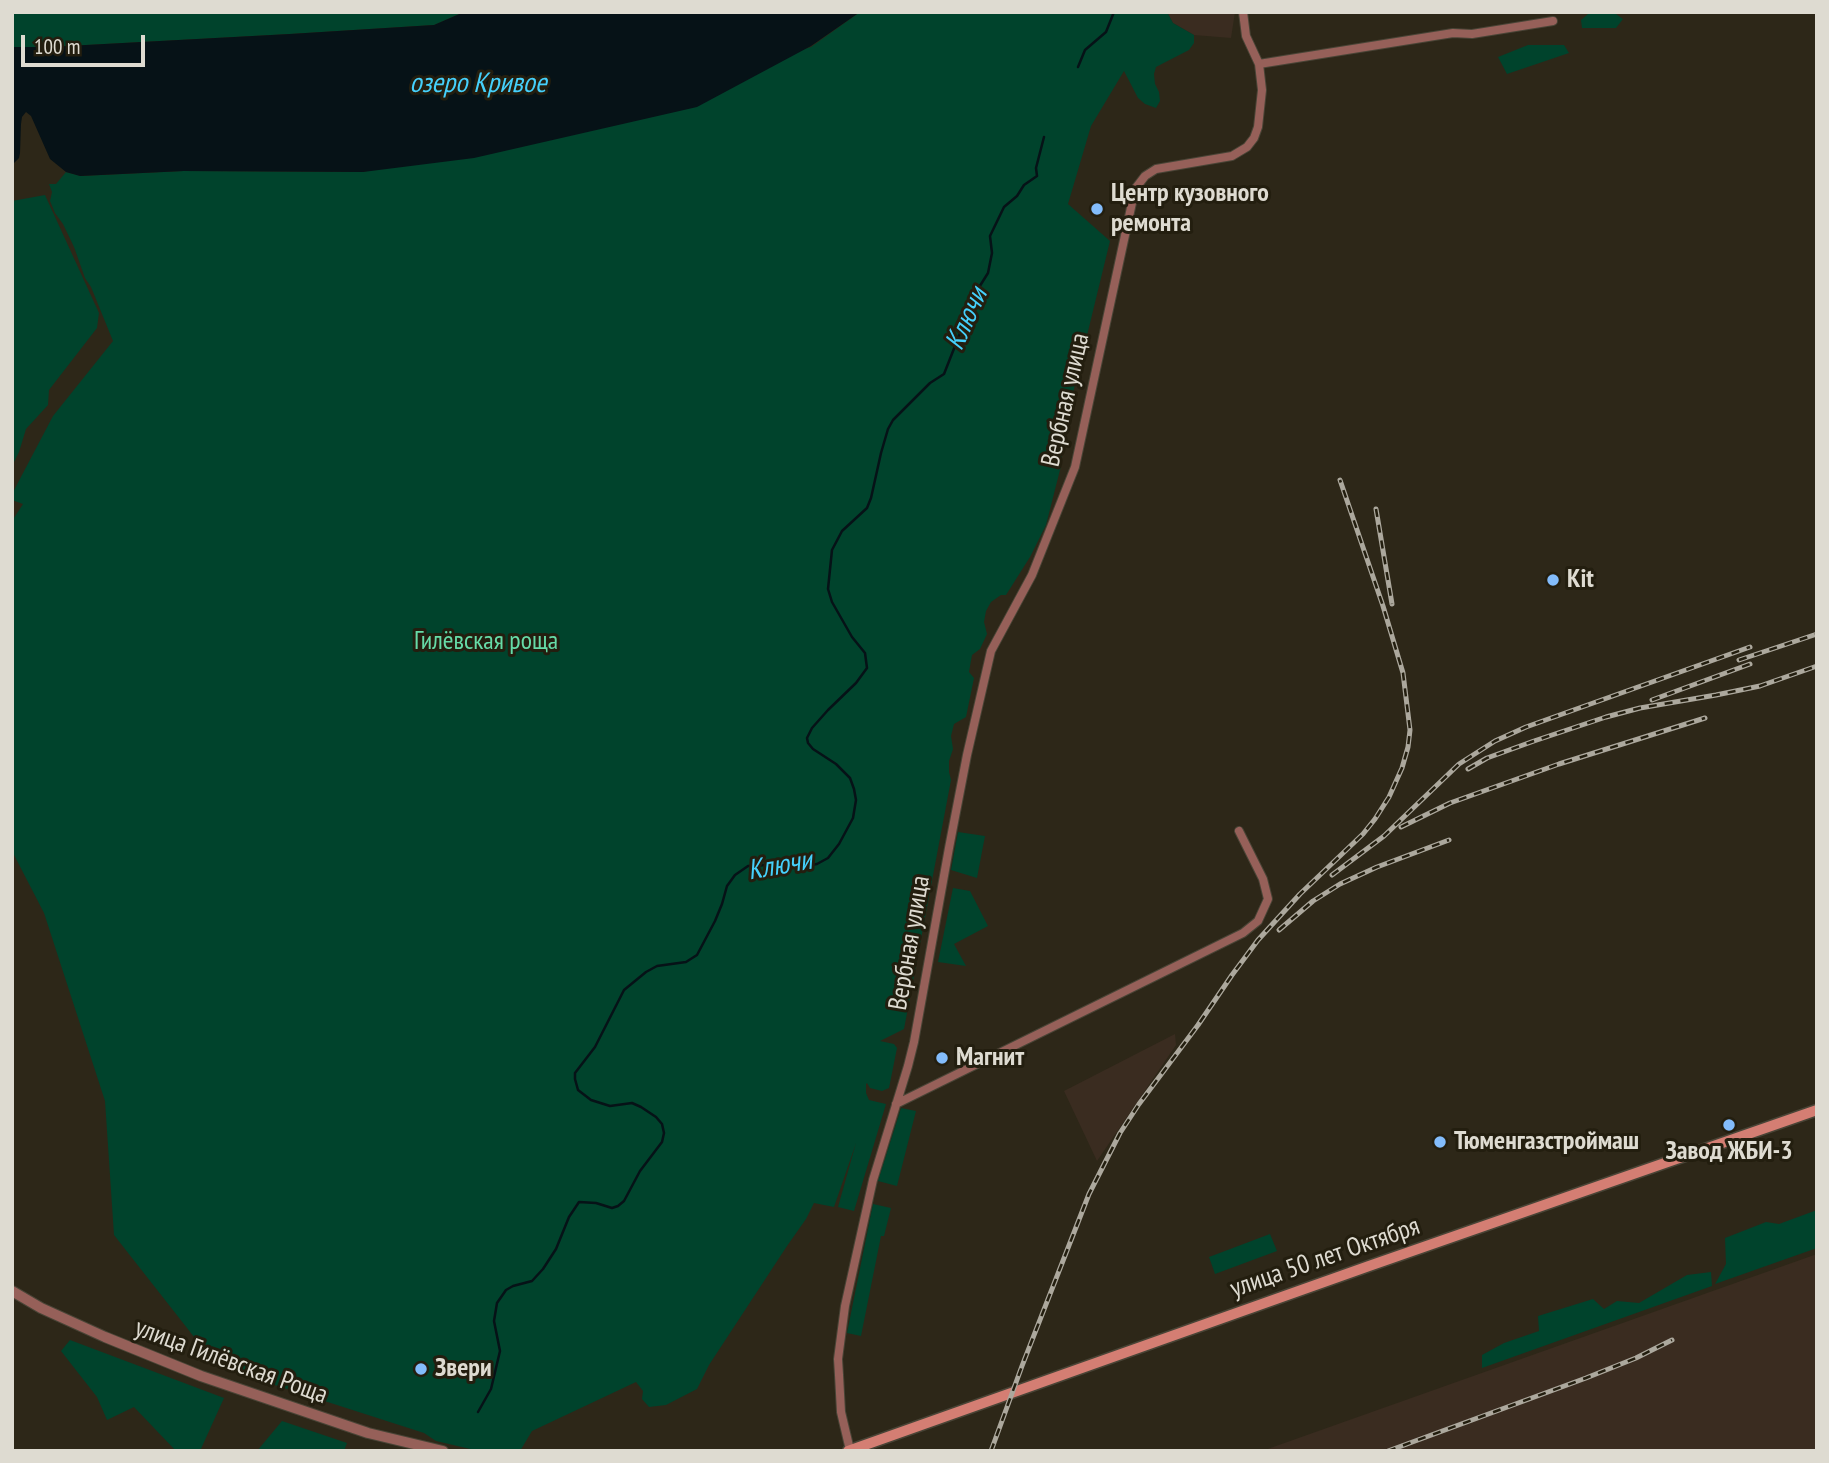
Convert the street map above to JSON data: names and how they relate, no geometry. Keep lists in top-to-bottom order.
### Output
{
  "streets": {
    "main road": ["улица 50 лет Октября"],
    "street": ["Вербная улица", "улица Гилёвская Роща"]
  },
  "crossings": [
    ["Вербная улица", "улица 50 лет Октября"]
  ],
  "water": ["озеро Кривое", "Ключи"],
  "parks": ["Гилёвская роща"],
  "places": [
    "Центр кузовного ремонта",
    "Kit",
    "Магнит",
    "Завод ЖБИ-3",
    "Тюменгазстроймаш",
    "Звери"
  ],
  "scale_bar": "100 m"
}
